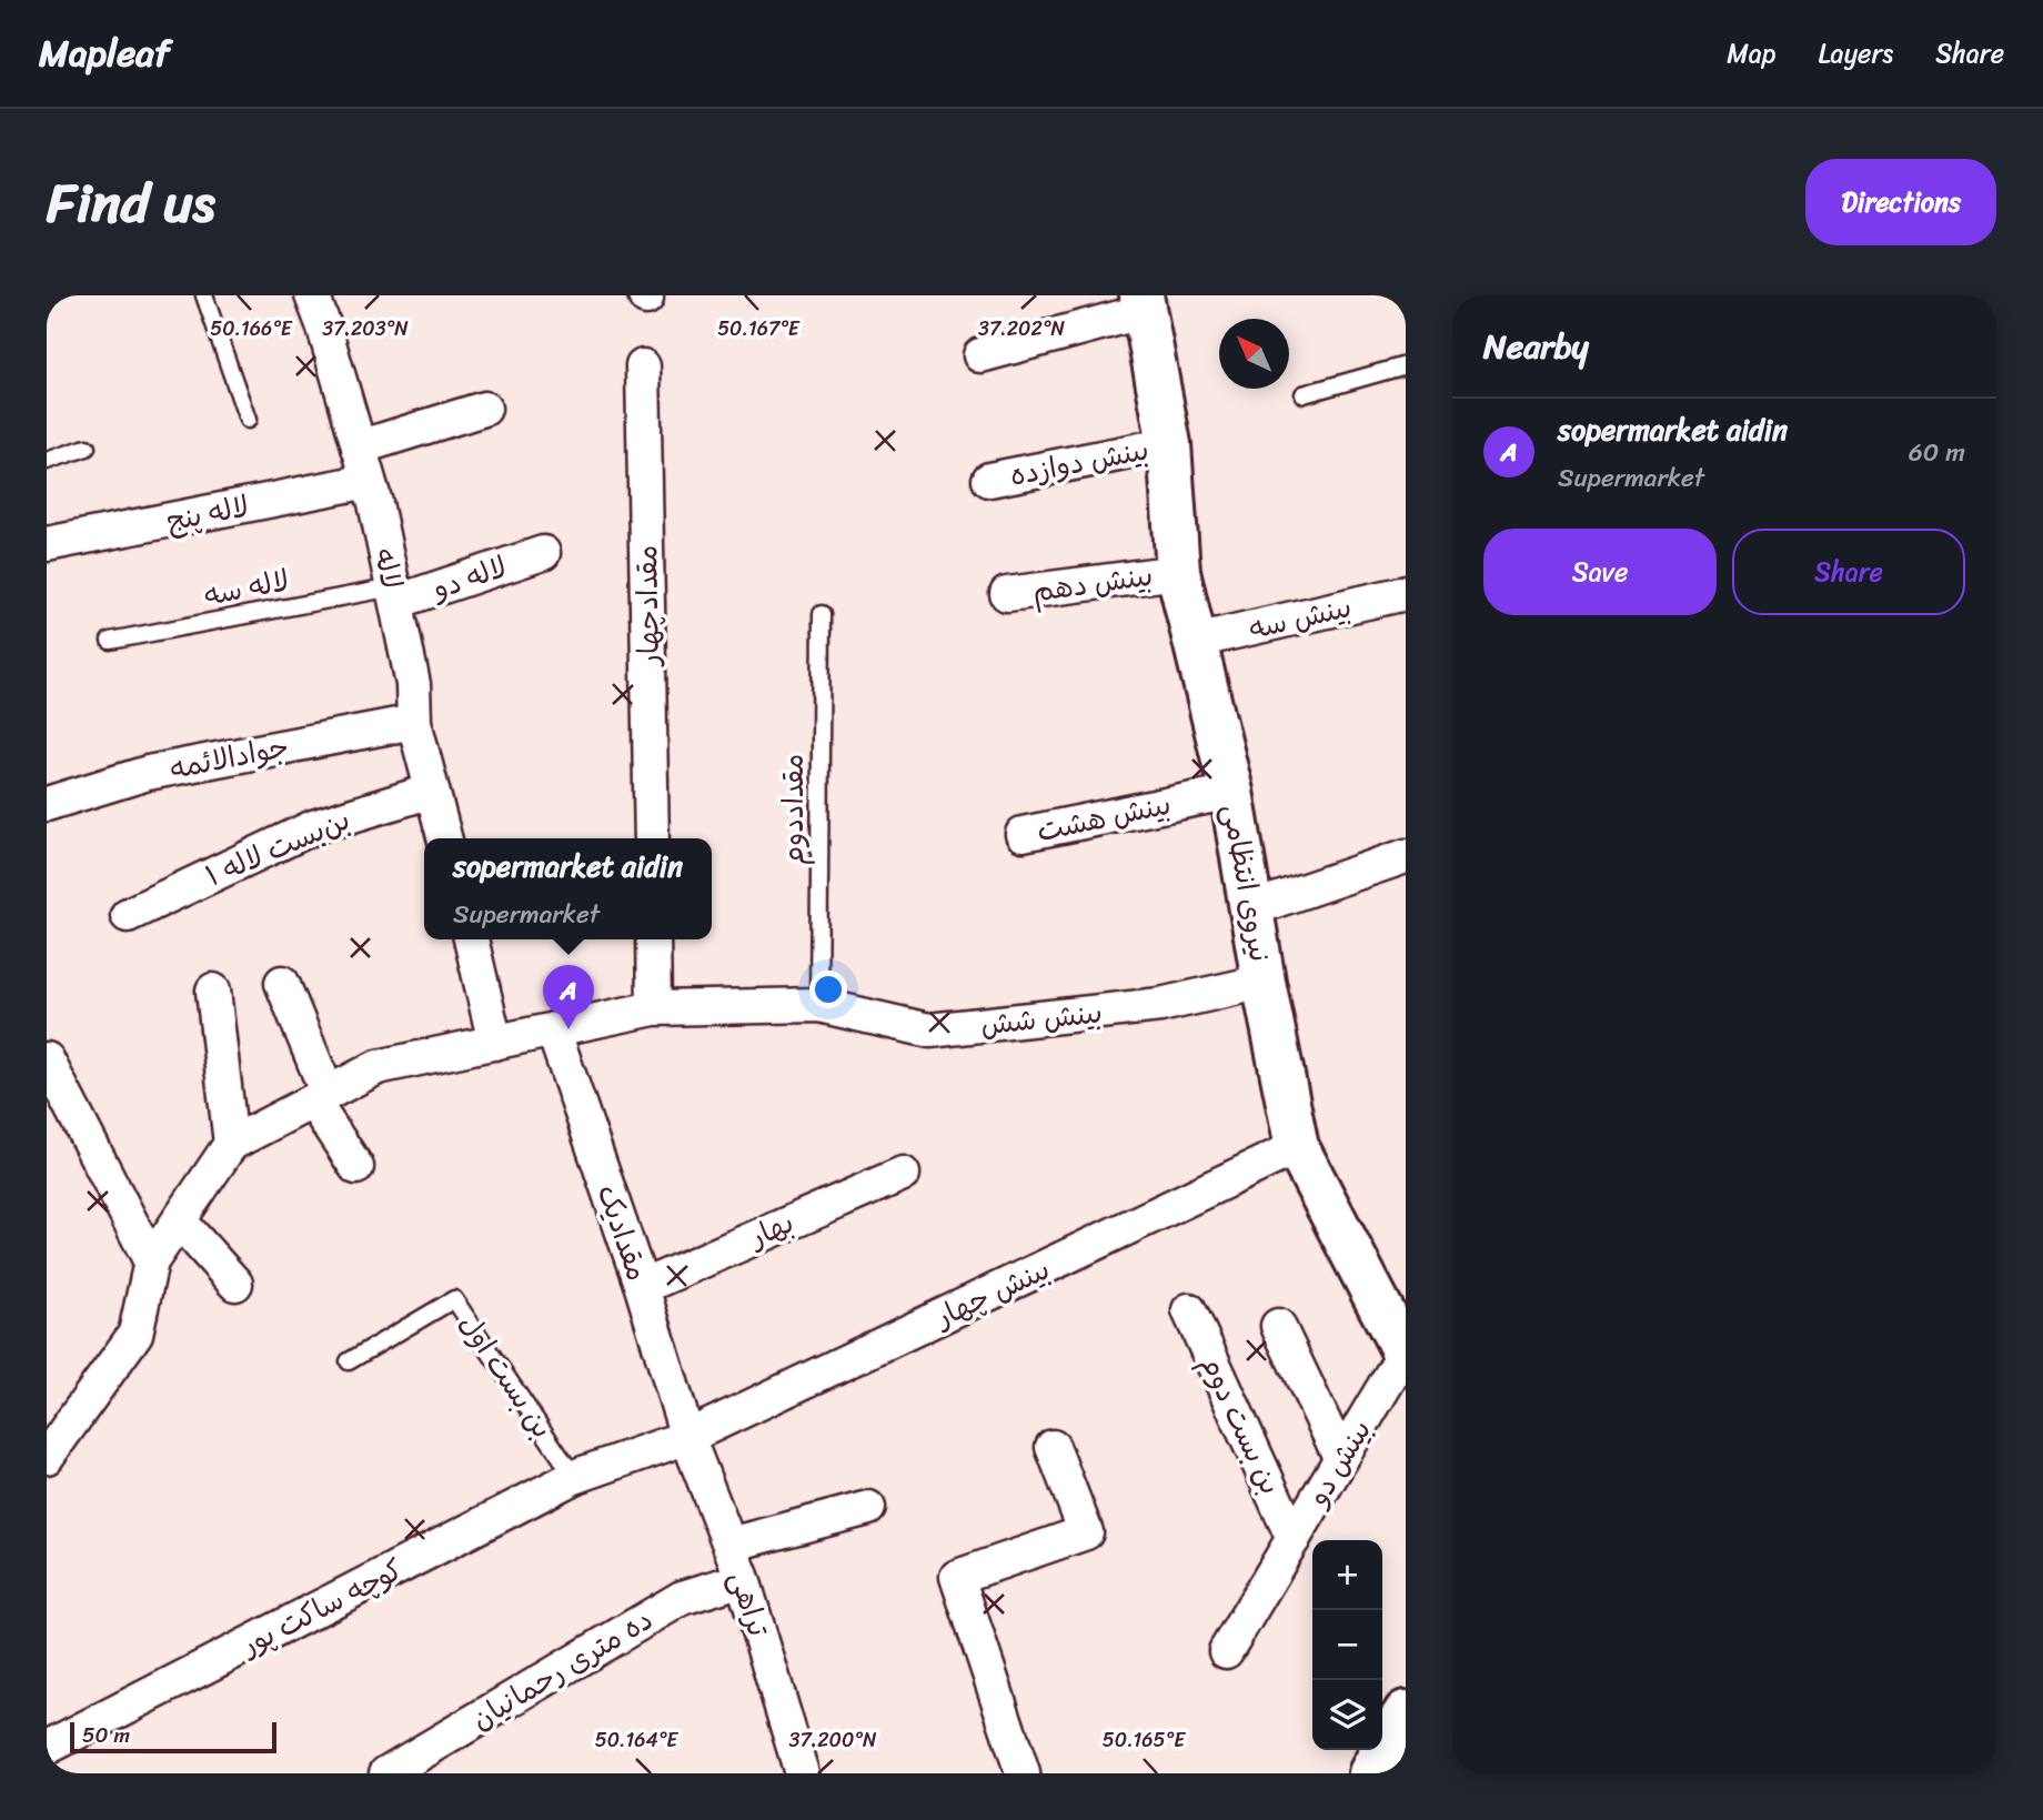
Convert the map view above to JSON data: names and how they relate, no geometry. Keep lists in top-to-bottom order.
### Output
{
  "streets": {
    "main road": ["نیروی انتظامی"],
    "street": [
      "بینش دوازده",
      "لاله پنج",
      "لاله",
      "لاله دو",
      "بینش دهم",
      "مقدادچهار",
      "بینش سه",
      "جوادالائمه",
      "بینش هشت",
      "بن‌بست لاله ۱",
      "بینش شش",
      "بهار",
      "مقدادیک",
      "بینش چهار",
      "بن بست دوم",
      "بینش دو",
      "تراهی",
      "کوچه ساکت پور",
      "ده متری رحمانیان"
    ],
    "lane": ["لاله سه", "مقداددوم", "بن بست اول"]
  },
  "crossings": [
    ["بینش دوازده", "نیروی انتظامی"],
    ["لاله پنج", "لاله"],
    ["لاله", "لاله دو"],
    ["لاله", "لاله سه"],
    ["لاله", "جوادالائمه"],
    ["لاله", "بن‌بست لاله ۱"],
    ["لاله دو", "لاله سه"],
    ["بینش دهم", "نیروی انتظامی"],
    ["بینش سه", "نیروی انتظامی"],
    ["مقداددوم", "بینش شش"],
    ["بینش هشت", "نیروی انتظامی"],
    ["نیروی انتظامی", "بینش شش"],
    ["نیروی انتظامی", "بینش چهار"],
    ["نیروی انتظامی", "بینش دو"],
    ["بینش شش", "مقدادیک"],
    ["بهار", "مقدادیک"],
    ["مقدادیک", "بینش چهار"],
    ["مقدادیک", "تراهی"],
    ["مقدادیک", "کوچه ساکت پور"],
    ["بینش چهار", "تراهی"],
    ["بینش چهار", "کوچه ساکت پور"],
    ["بن بست اول", "کوچه ساکت پور"],
    ["بن بست دوم", "بینش دو"],
    ["تراهی", "کوچه ساکت پور"],
    ["تراهی", "ده متری رحمانیان"]
  ],
  "scale_bar": "50 m",
  "north": "top left",
  "page": {
    "header": "Mapleaf",
    "nav": ["Map", "Layers", "Share"],
    "title": "Find us",
    "buttons": [
      "Directions",
      ["Save", "Share"]
    ],
    "heading": "Nearby",
    "list": [
      {
        "mark": "A",
        "name": "sopermarket aidin",
        "note": "Supermarket",
        "value": "60 m"
      }
    ],
    "popup": ["sopermarket aidin", "Supermarket"],
    "pins": "A",
    "map_buttons": ["+", "−"],
    "scale": "50 m"
  },
  "coordinates": [
    "37.203°N",
    "37.202°N",
    "50.166°E",
    "50.167°E",
    "50.164°E",
    "50.165°E",
    "37.200°N"
  ]
}
